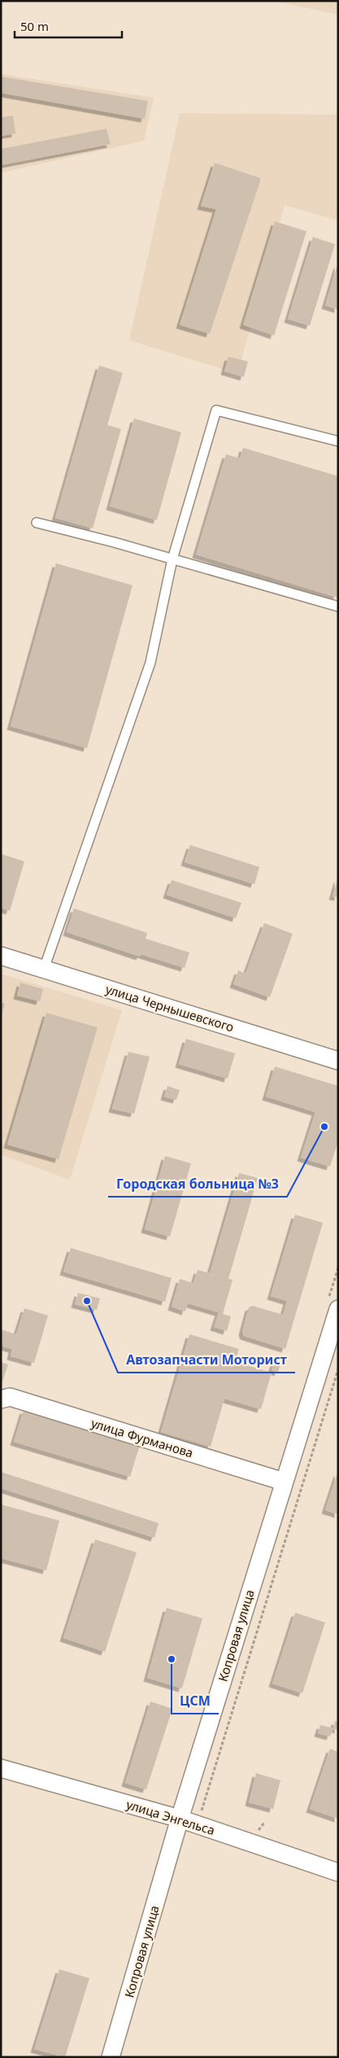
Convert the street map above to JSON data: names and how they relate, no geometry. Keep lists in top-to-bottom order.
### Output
{
  "streets": {
    "street": [
      "улица Чернышевского",
      "улица Фурманова",
      "Копровая улица",
      "улица Энгельса"
    ]
  },
  "crossings": [
    ["улица Фурманова", "Копровая улица"],
    ["Копровая улица", "улица Энгельса"]
  ],
  "places": ["Городская больница №3", "Автозапчасти Моторист", "ЦСМ"],
  "scale_bar": "50 m"
}
